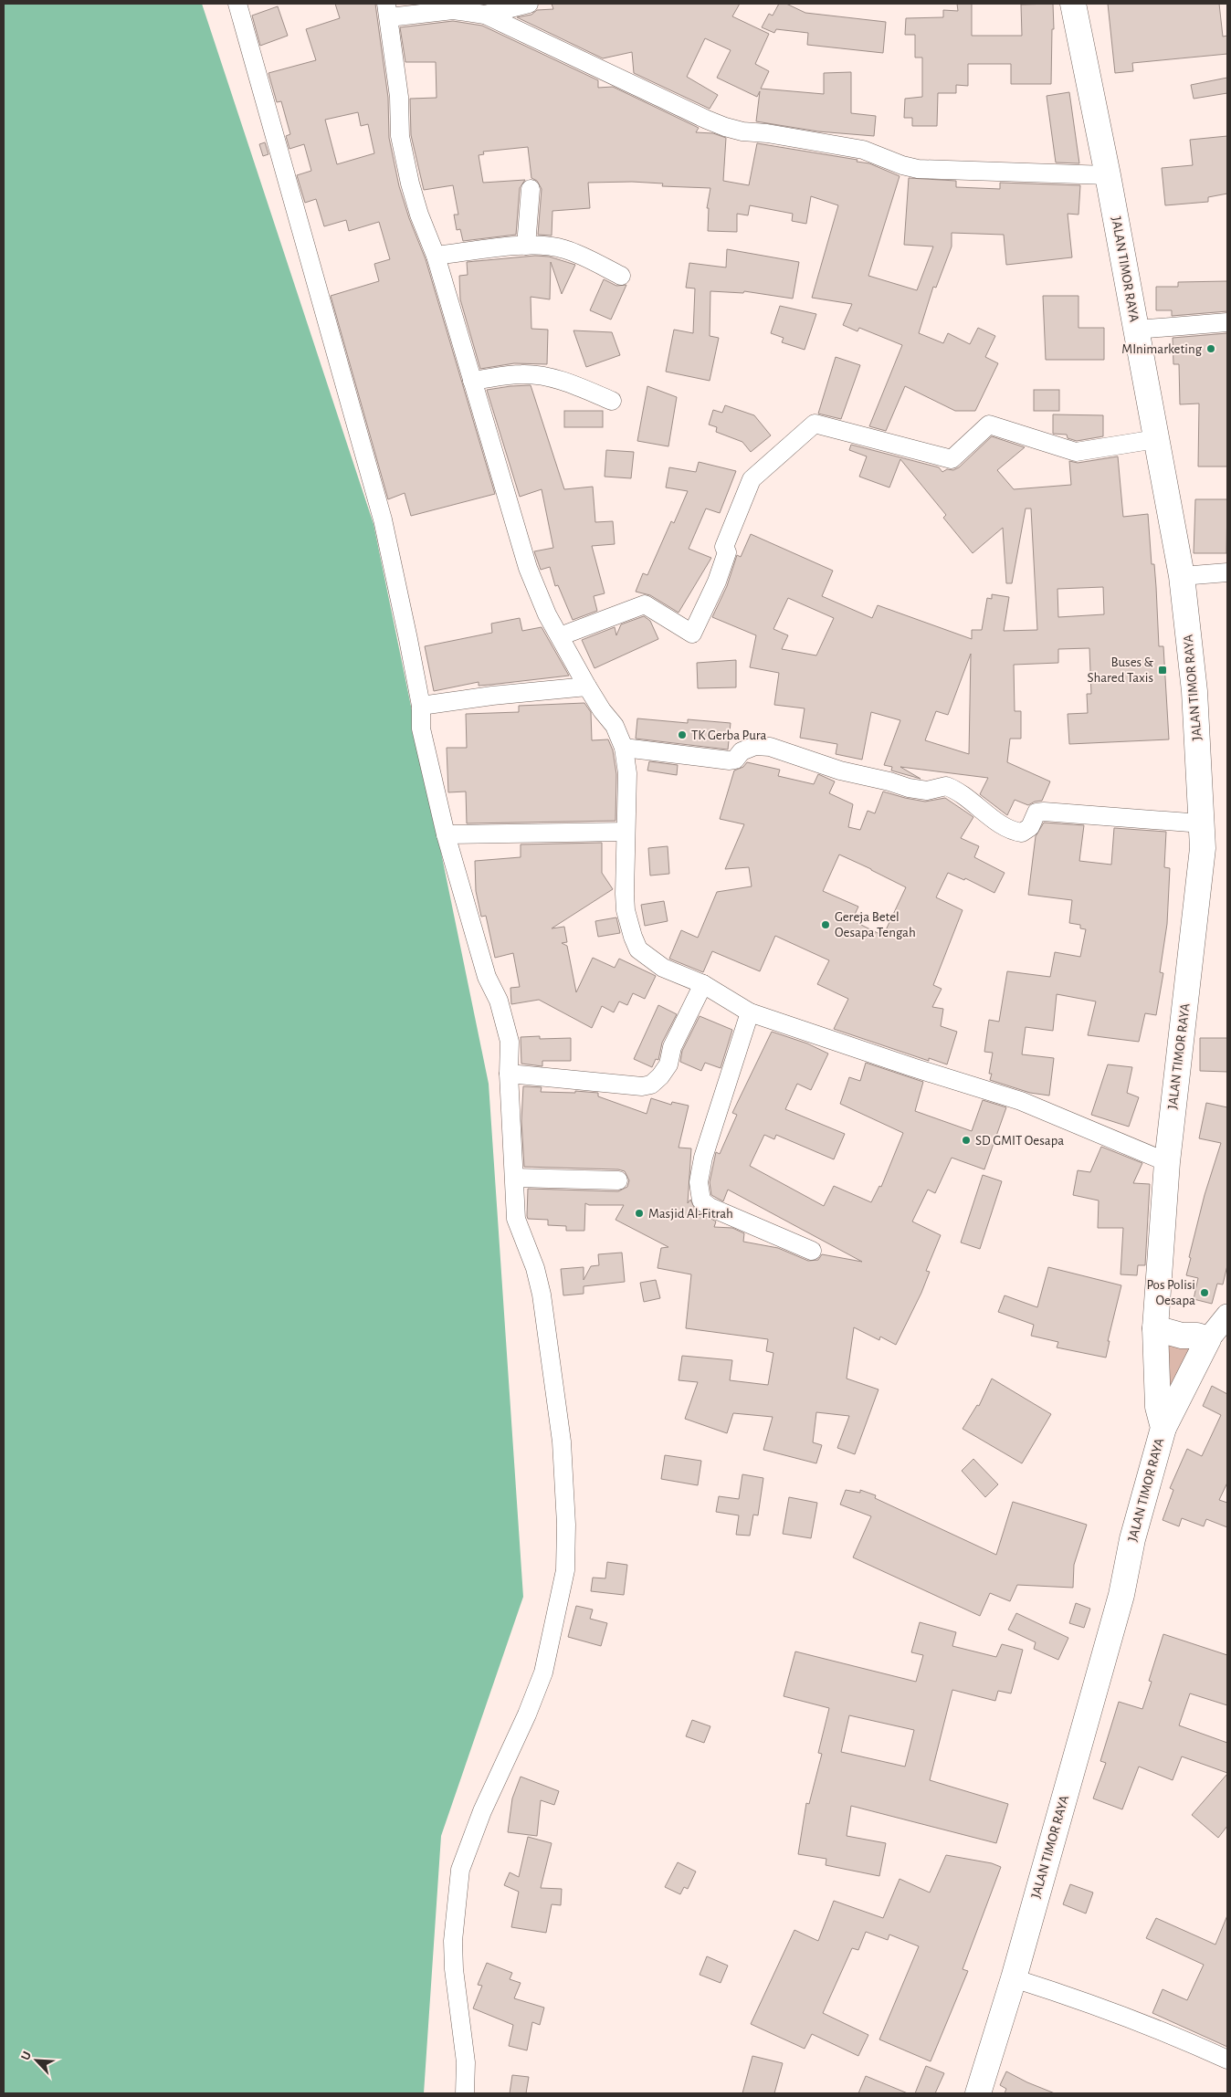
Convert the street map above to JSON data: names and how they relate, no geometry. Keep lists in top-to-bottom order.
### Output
{
  "streets": {
    "highway": ["JALAN TIMOR RAYA"]
  },
  "places": {
    "other": [
      "MInimarketing",
      "TK Gerba Pura",
      "Gereja Betel Oesapa Tengah",
      "SD GMIT Oesapa",
      "Masjid Al-Fitrah",
      "Pos Polisi Oesapa"
    ],
    "transit": ["Buses & Shared Taxis"]
  },
  "north": "top left"
}
